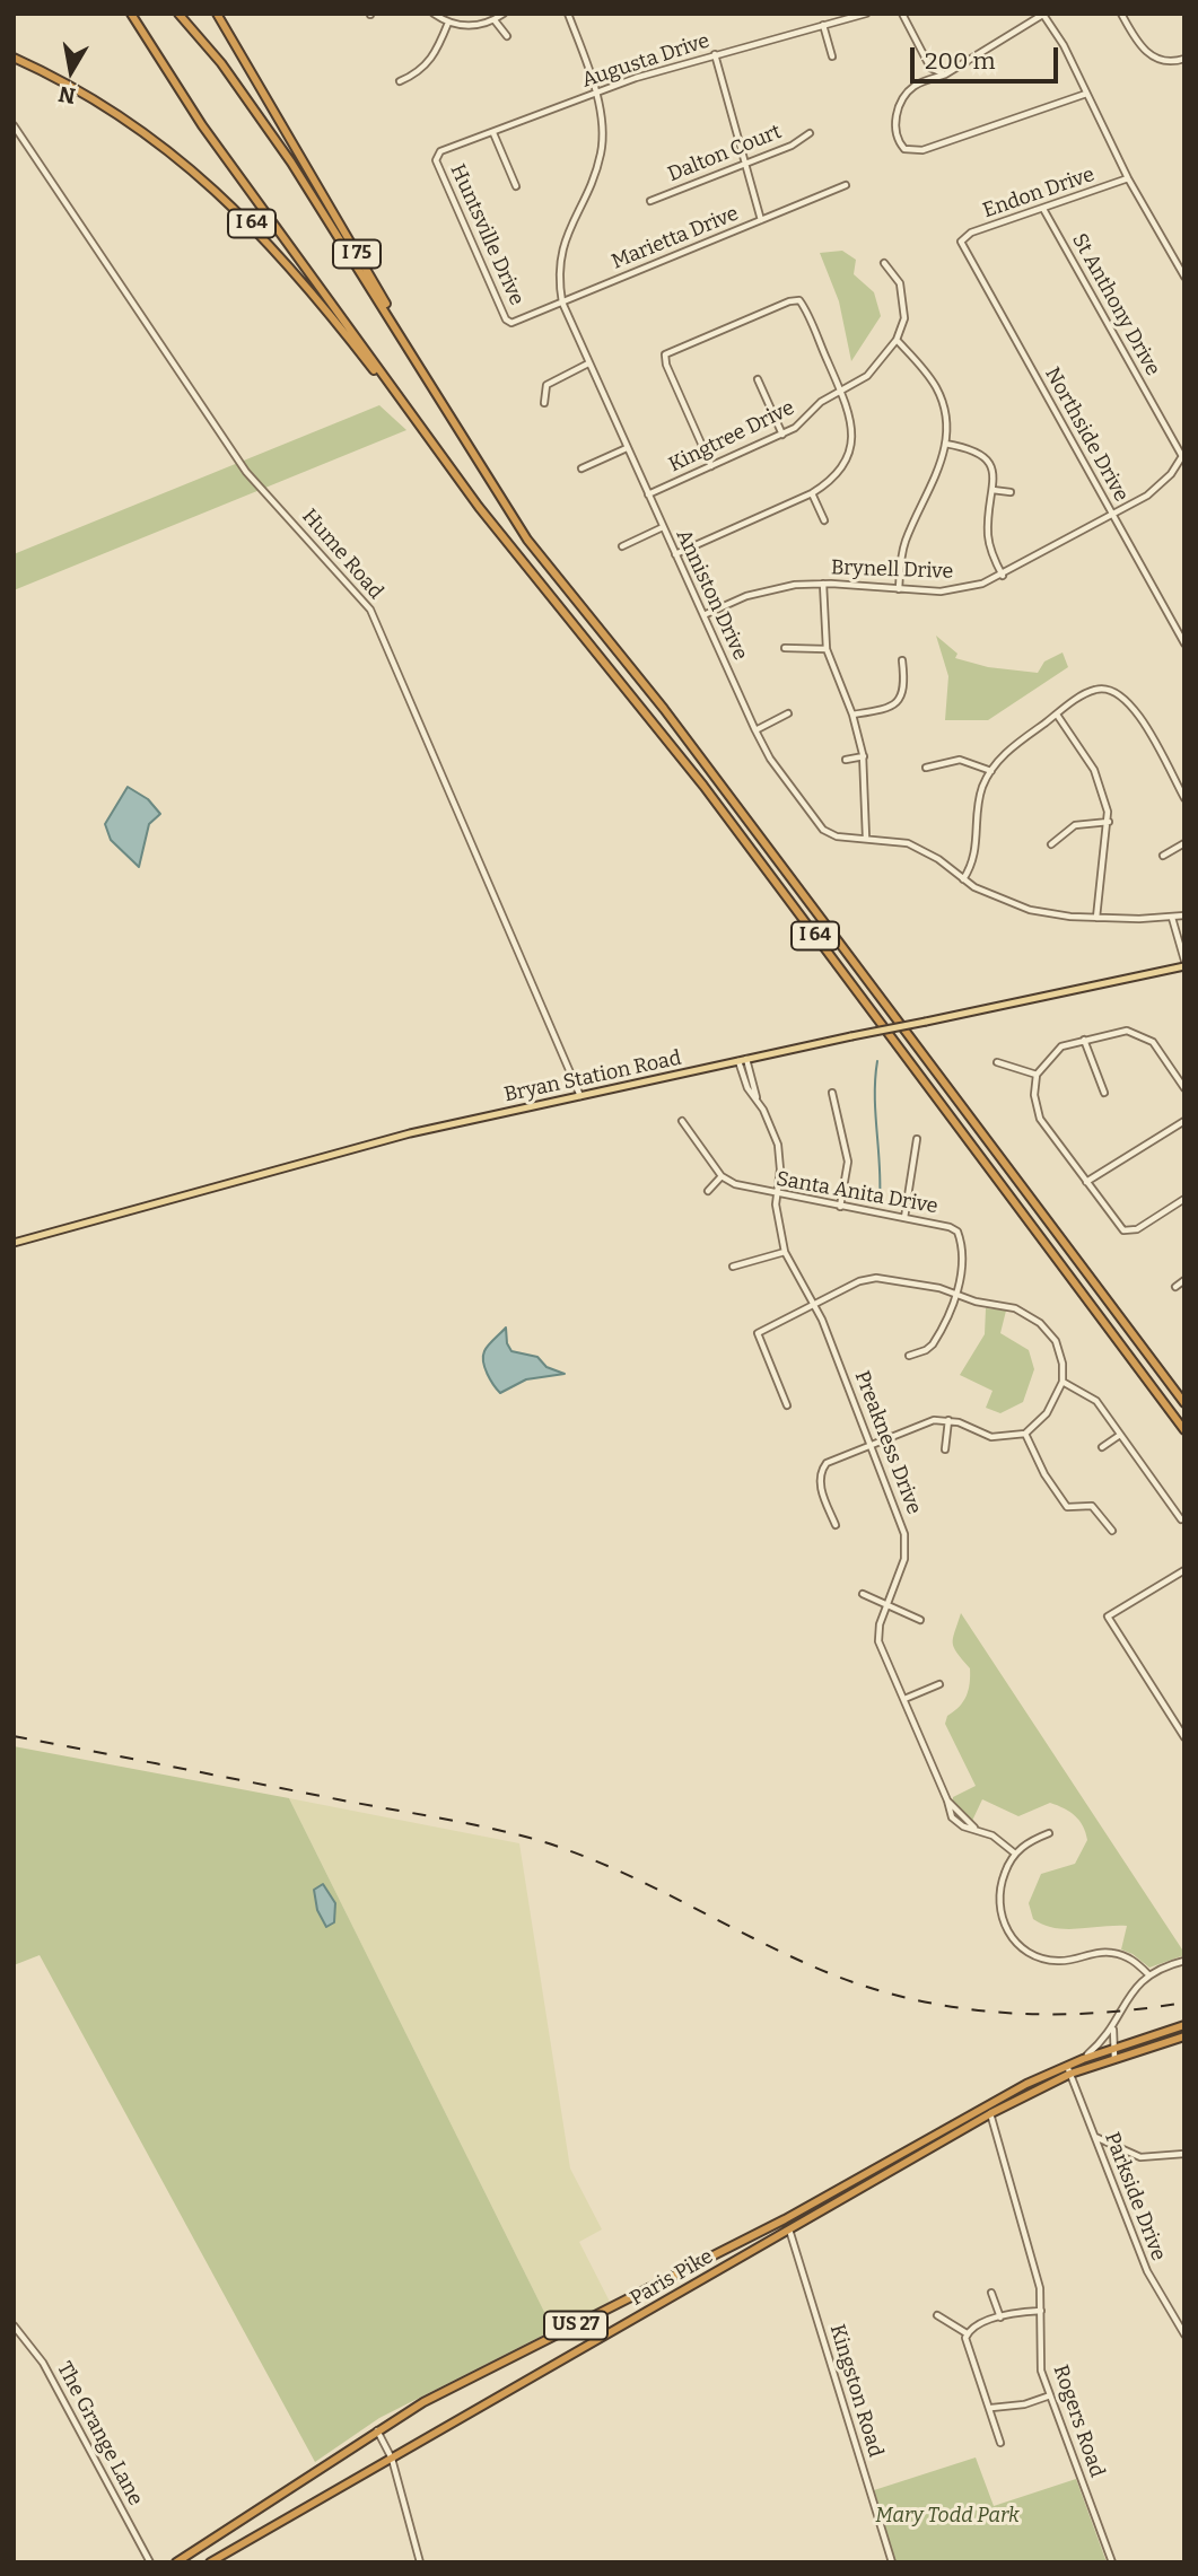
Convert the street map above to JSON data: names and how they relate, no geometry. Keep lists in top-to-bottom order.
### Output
{
  "streets": {
    "highway": [
      "I 64",
      "I 75",
      "Paris Pike",
      "US 27"
    ],
    "main road": ["Bryan Station Road"],
    "street": [
      "Augusta Drive",
      "Dalton Court",
      "Endon Drive",
      "Huntsville Drive",
      "Marietta Drive",
      "St Anthony Drive",
      "Northside Drive",
      "Kingtree Drive",
      "Hume Road",
      "Brynell Drive",
      "Anniston Drive",
      "Santa Anita Drive",
      "Preakness Drive",
      "Parkside Drive",
      "Kingston Road",
      "Rogers Road",
      "The Grange Lane"
    ]
  },
  "crossings": [
    ["Augusta Drive", "Huntsville Drive"],
    ["Augusta Drive", "Anniston Drive"],
    ["Endon Drive", "St Anthony Drive"],
    ["Endon Drive", "Northside Drive"],
    ["I 64", "I 75"],
    ["Huntsville Drive", "Marietta Drive"],
    ["Marietta Drive", "Anniston Drive"],
    ["St Anthony Drive", "Brynell Drive"],
    ["Northside Drive", "Brynell Drive"],
    ["Kingtree Drive", "Anniston Drive"],
    ["Hume Road", "Bryan Station Road"],
    ["Brynell Drive", "Anniston Drive"],
    ["Bryan Station Road", "Preakness Drive"],
    ["Santa Anita Drive", "Preakness Drive"],
    ["Parkside Drive", "Paris Pike"],
    ["Parkside Drive", "US 27"],
    ["Paris Pike", "US 27"],
    ["Paris Pike", "Kingston Road"],
    ["Paris Pike", "Rogers Road"]
  ],
  "parks": ["Mary Todd Park"],
  "scale_bar": "200 m",
  "north": "bottom"
}
